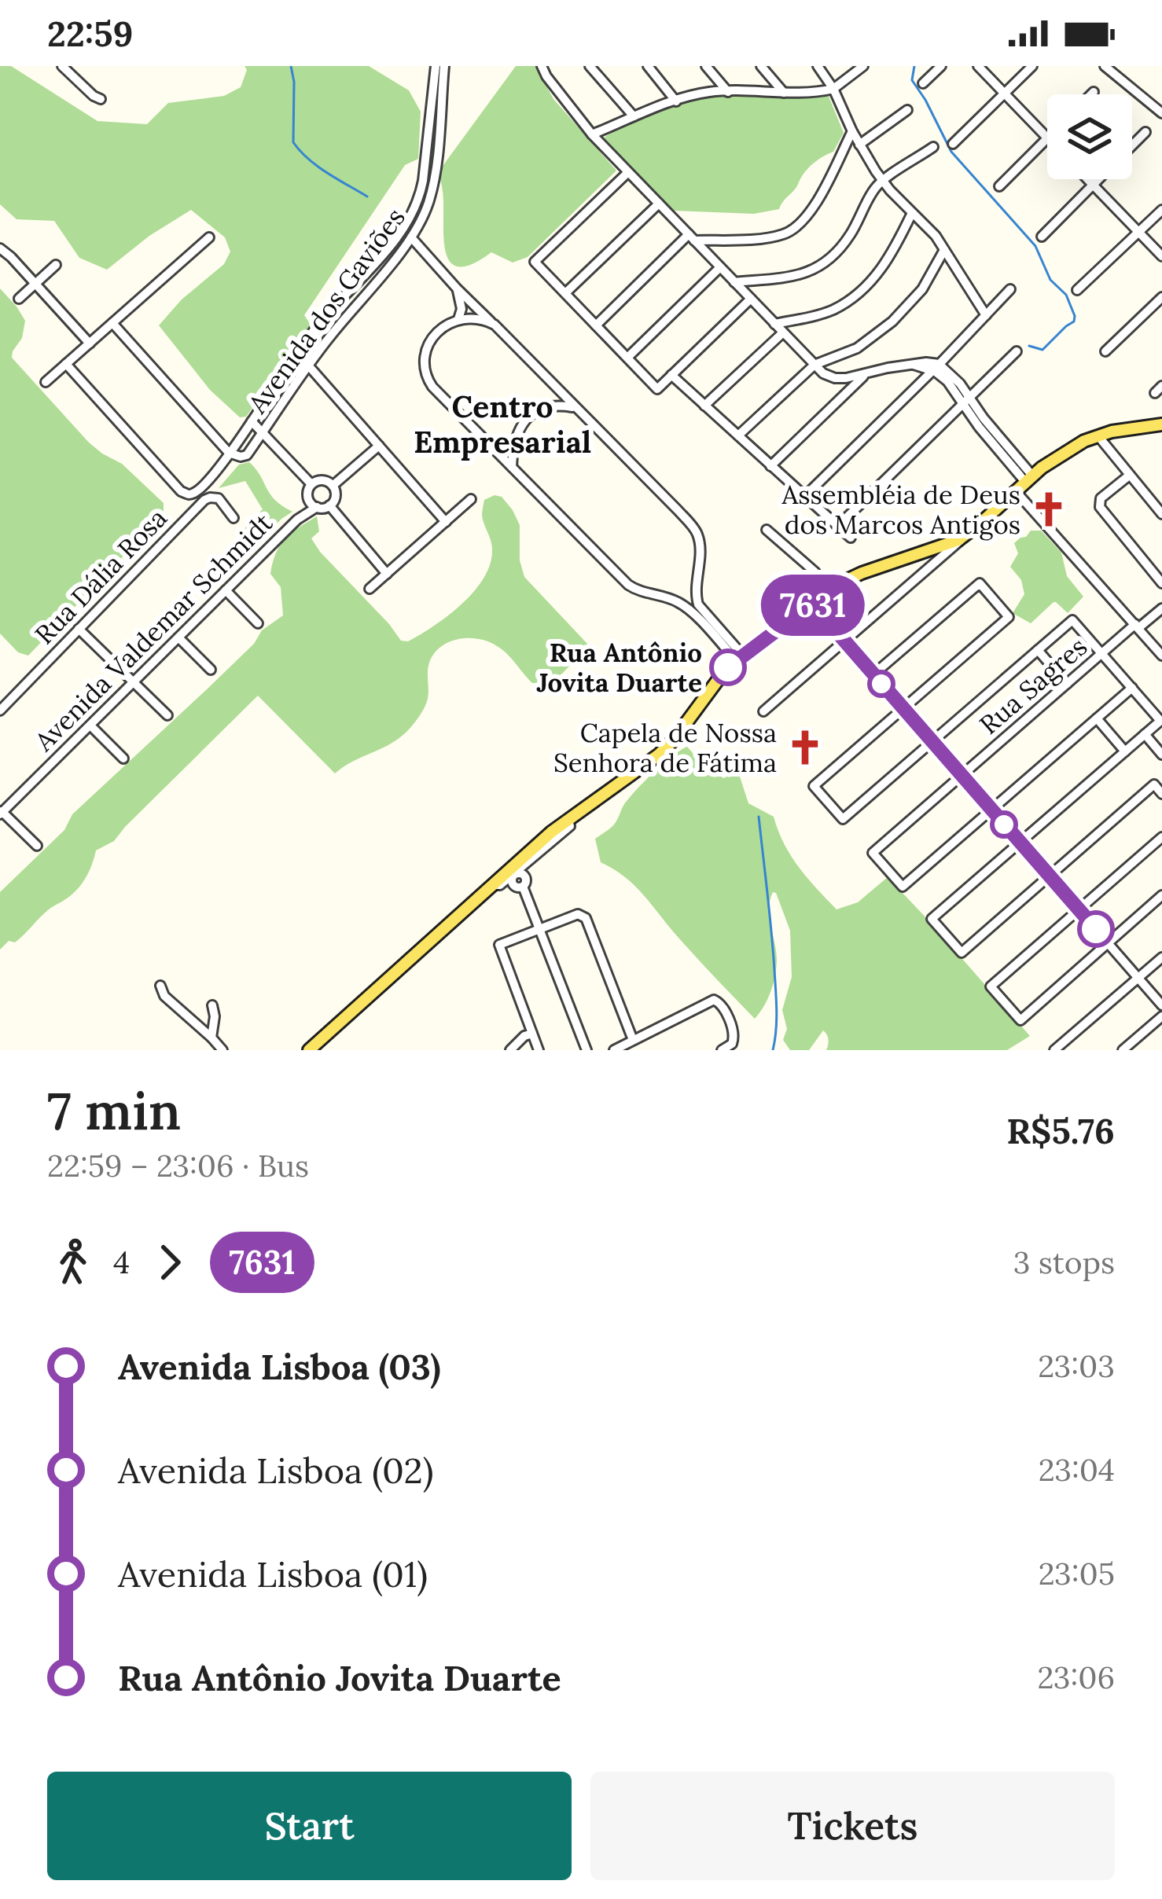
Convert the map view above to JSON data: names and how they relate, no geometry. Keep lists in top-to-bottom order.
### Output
{
  "streets": {
    "street": [
      "Avenida dos Gaviões",
      "Rua Dália Rosa",
      "Avenida Valdemar Schmidt",
      "Rua Sagres"
    ]
  },
  "districts": ["Centro Empresarial"],
  "places": {
    "church": ["Assembléia de Deus dos Marcos Antigos", "Capela de Nossa Senhora de Fátima"],
    "other": ["Rua Antônio Jovita Duarte"]
  },
  "lines": ["bus line 7631"],
  "page": {
    "status": "22:59",
    "on_map": "7631",
    "heading": ["7 min", "22:59 – 23:06 · Bus", "R$5.76"],
    "legs": ["4", "7631", "3 stops"],
    "list": [
      {
        "name": "Avenida Lisboa (03)",
        "value": "23:03"
      },
      {
        "name": "Avenida Lisboa (02)",
        "value": "23:04"
      },
      {
        "name": "Avenida Lisboa (01)",
        "value": "23:05"
      },
      {
        "name": "Rua Antônio Jovita Duarte",
        "value": "23:06"
      }
    ],
    "buttons": ["Start", "Tickets"]
  }
}
